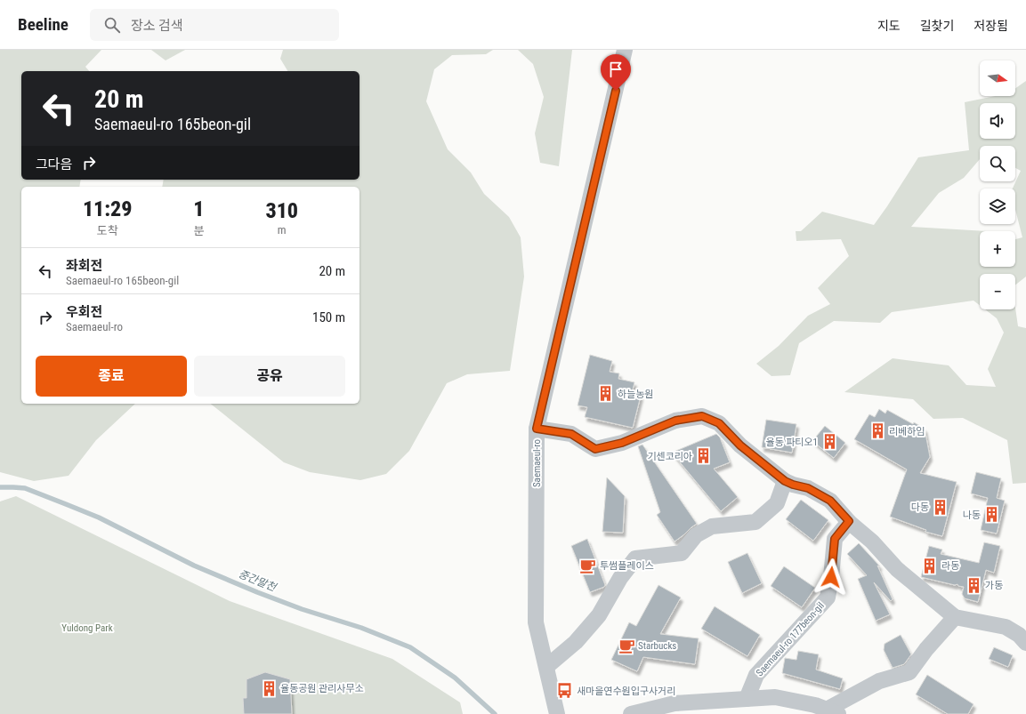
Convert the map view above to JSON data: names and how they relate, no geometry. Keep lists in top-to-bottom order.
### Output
{
  "streets": {
    "street": ["Saemaeul-ro", "Saemaeul-ro 177beon-gil"]
  },
  "water": ["중간말천"],
  "parks": ["Yuldong Park"],
  "places": {
    "building": [
      "하늘농원",
      "리베하임",
      "율동 파티오1",
      "기센코리아",
      "다동",
      "나동",
      "라동",
      "가동",
      "율동공원 관리사무소"
    ],
    "cafe": ["투썸플레이스", "Starbucks"],
    "bus stop": ["새마을연수원입구사거리"]
  },
  "north": "right",
  "page": {
    "header": "Beeline",
    "search": "장소 검색",
    "nav": ["지도", "길찾기", "저장됨"],
    "map_buttons": ["+", "−"],
    "turn": ["20 m", "Saemaeul-ro 165beon-gil"],
    "then": "그다음",
    "eta": [
      "11:29",
      "도착",
      "1",
      "분",
      "310",
      "m"
    ],
    "list": [
      {
        "name": "좌회전",
        "note": "Saemaeul-ro 165beon-gil",
        "value": "20 m"
      },
      {
        "name": "우회전",
        "note": "Saemaeul-ro",
        "value": "150 m"
      }
    ],
    "buttons": ["종료", "공유"]
  }
}
